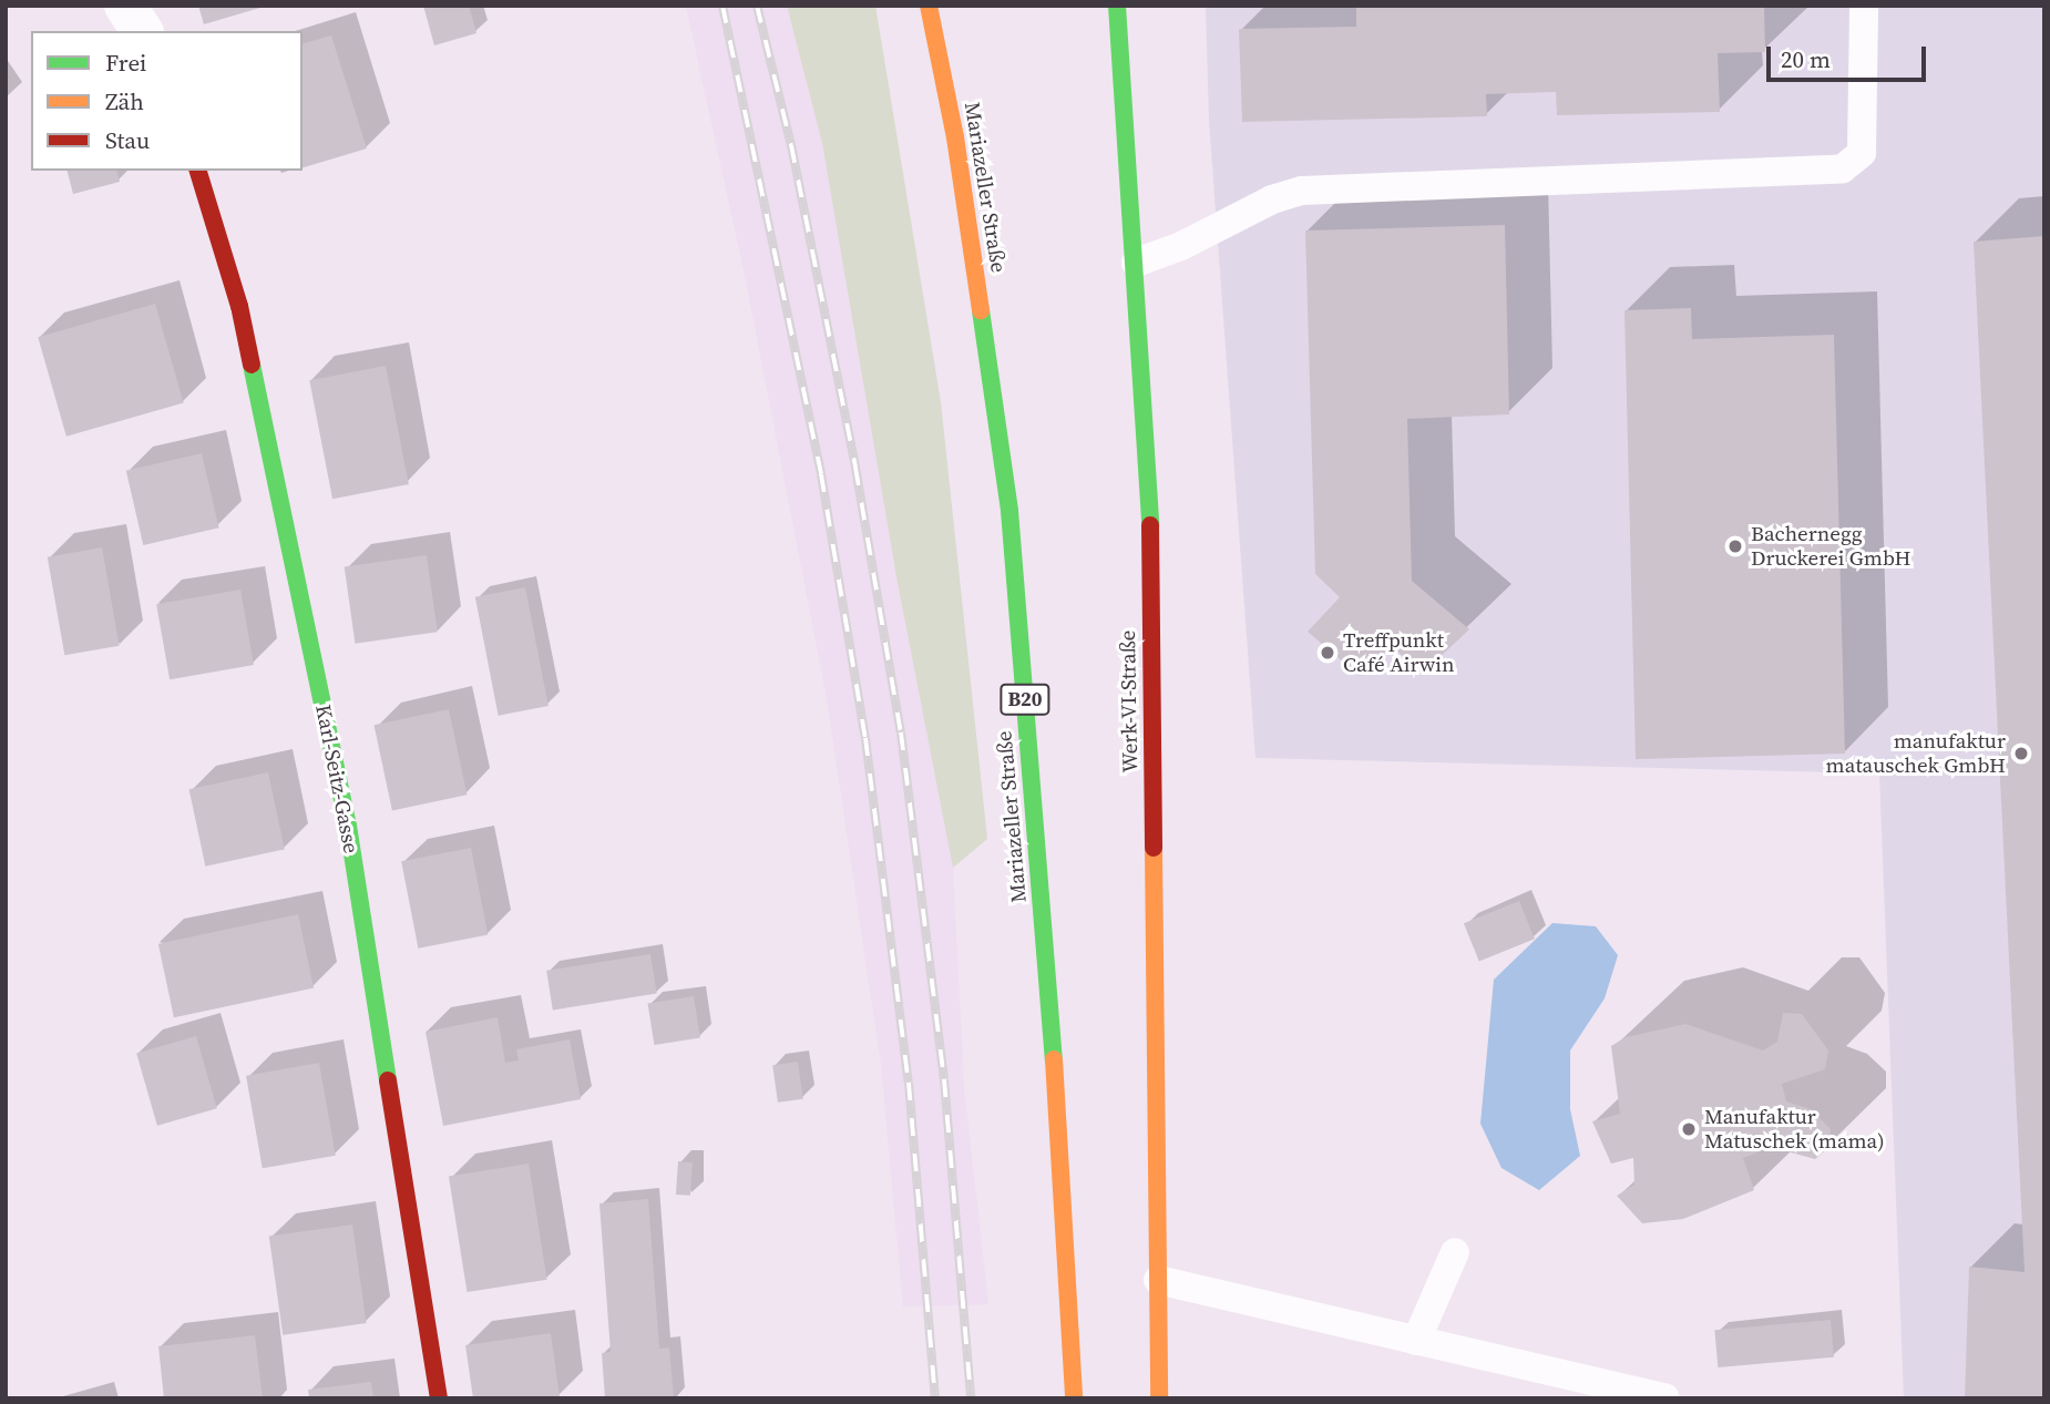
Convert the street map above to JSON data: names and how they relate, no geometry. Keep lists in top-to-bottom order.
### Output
{
  "streets": {
    "main road": [
      "Mariazeller Straße",
      "B20",
      "Werk-VI-Straße",
      "Karl-Seitz-Gasse"
    ]
  },
  "places": [
    "Bachernegg Druckerei GmbH",
    "Treffpunkt Café Airwin",
    "manufaktur matauschek GmbH",
    "Manufaktur Matuschek (mama)"
  ],
  "legend": ["Frei", "Zäh", "Stau"],
  "scale_bar": "20 m"
}
